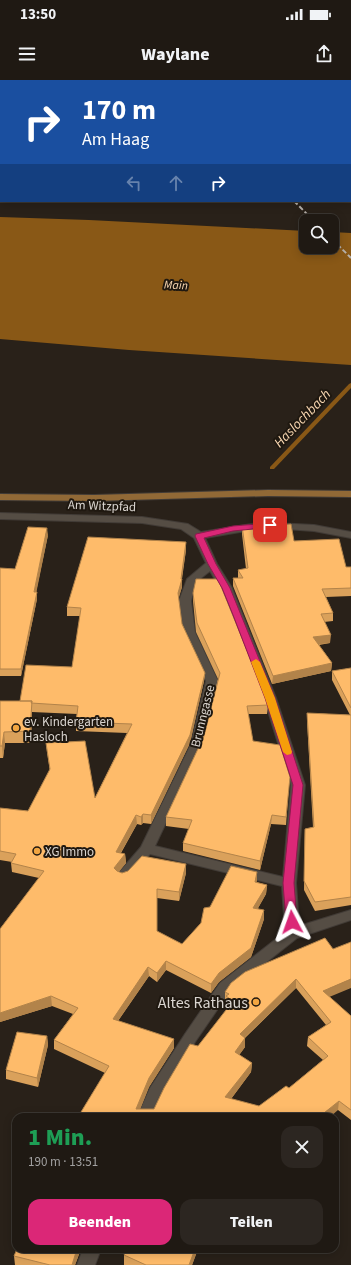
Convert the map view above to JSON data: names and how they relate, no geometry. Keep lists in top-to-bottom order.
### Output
{
  "streets": {
    "street": ["Am Witzpfad", "Brunngasse"]
  },
  "water": ["Main", "Haslochbach"],
  "places": ["ev. Kindergarten Hasloch", "XG Immo", "Altes Rathaus"],
  "page": {
    "status": "13:50",
    "header": "Waylane",
    "turn": ["170 m", "Am Haag"],
    "heading": ["1 Min.", "190 m · 13:51"],
    "buttons": ["Beenden", "Teilen"]
  }
}
